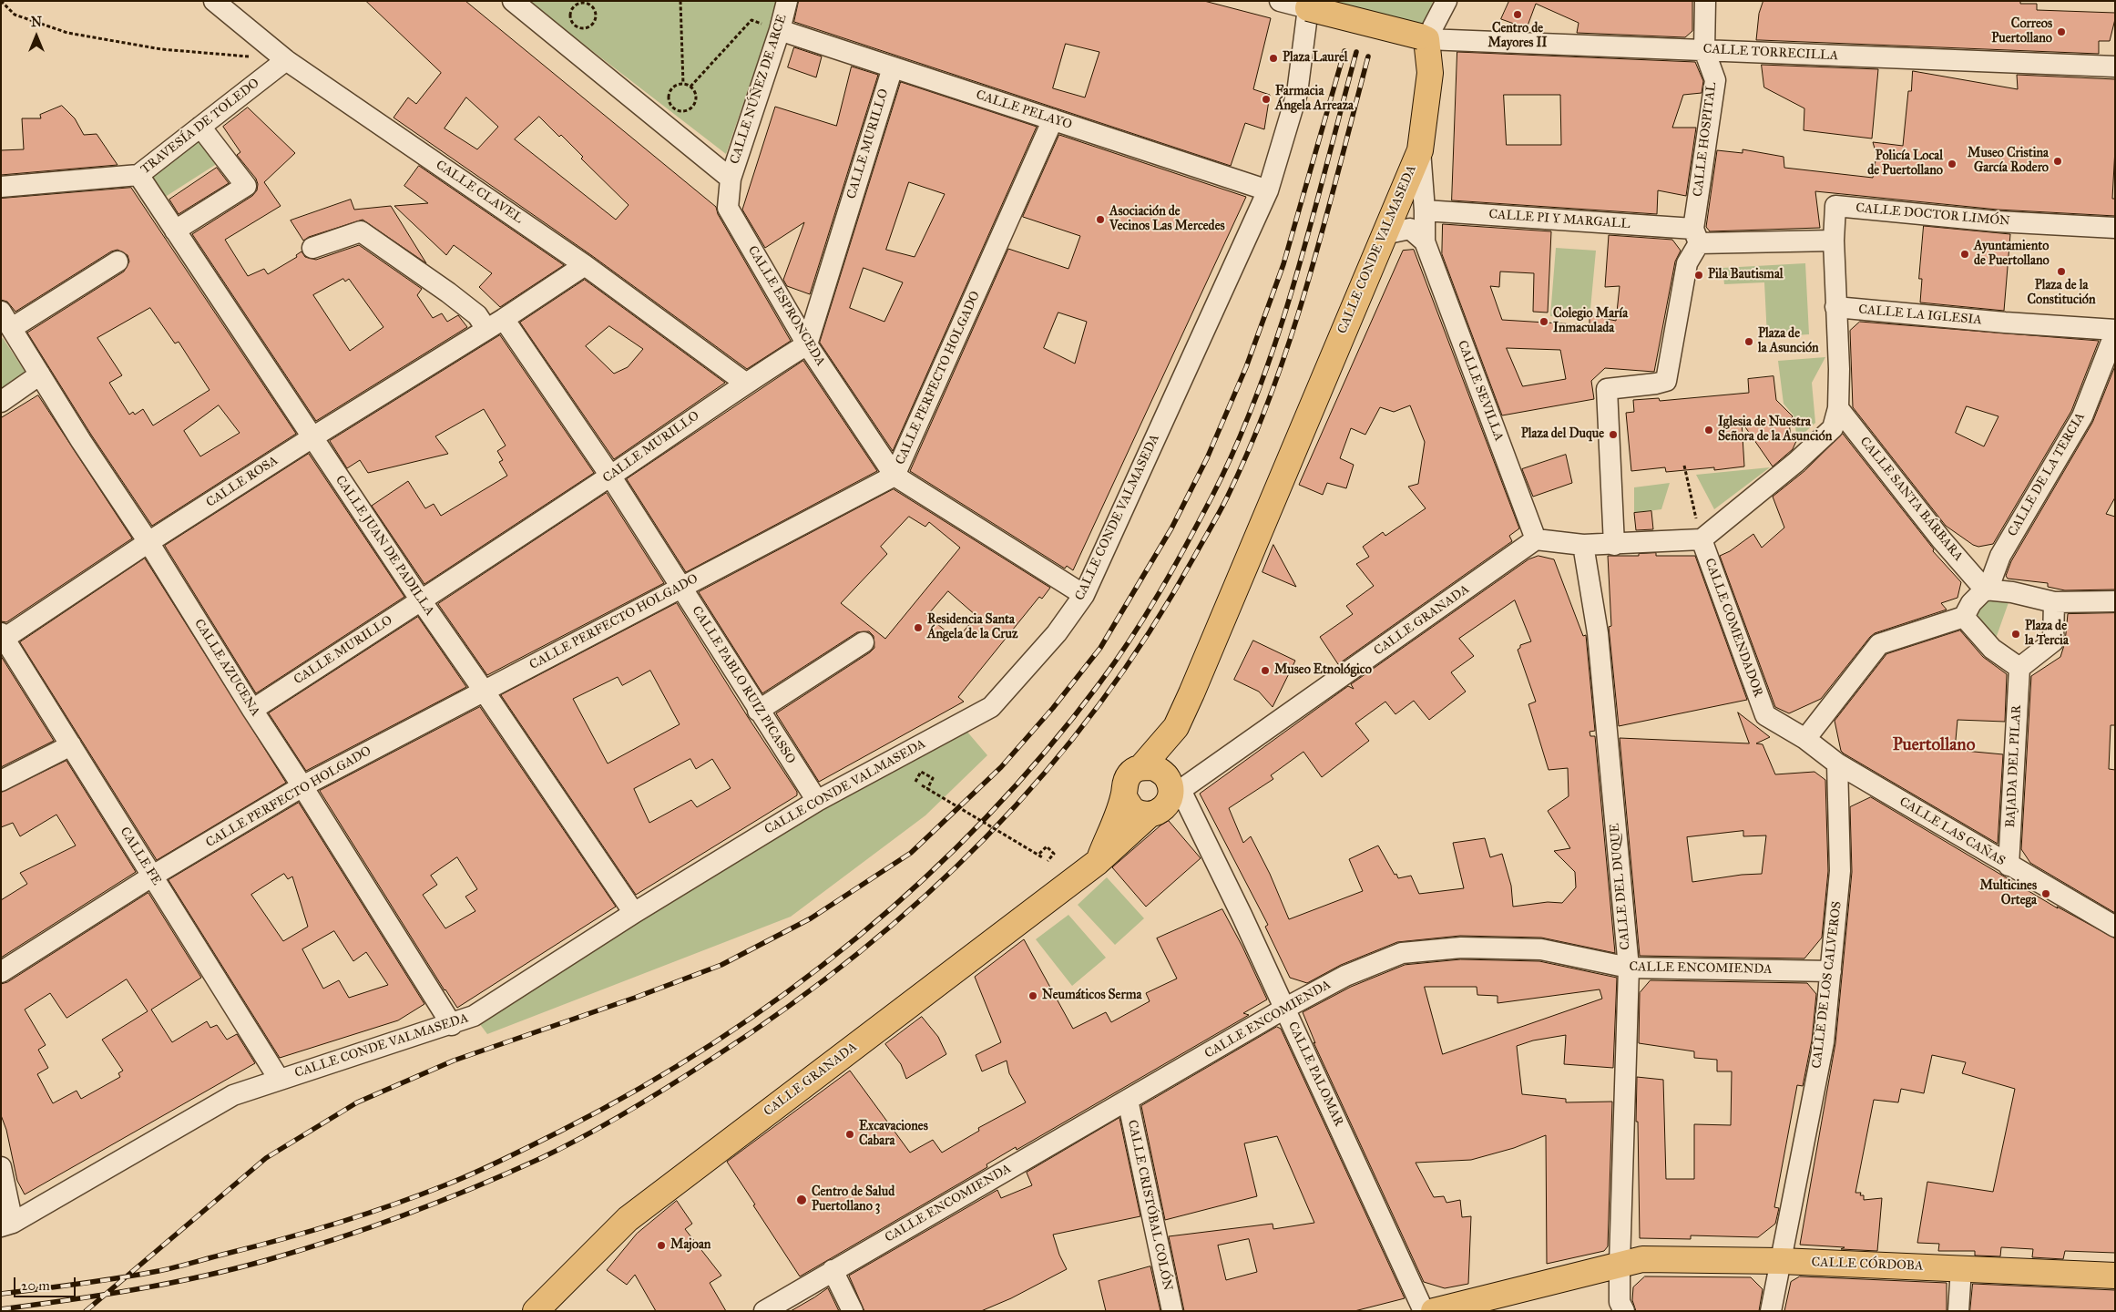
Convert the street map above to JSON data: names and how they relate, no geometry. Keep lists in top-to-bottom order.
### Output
{
  "streets": {
    "main road": ["CALLE CONDE VALMASEDA", "CALLE GRANADA", "CALLE CÓRDOBA"],
    "street": [
      "CALLE TORRECILLA",
      "CALLE NÚÑEZ DE ARCE",
      "CALLE PELAYO",
      "TRAVESÍA DE TOLEDO",
      "CALLE HOSPITAL",
      "CALLE MURILLO",
      "CALLE CLAVEL",
      "CALLE DOCTOR LIMÓN",
      "CALLE PI Y MARGALL",
      "CALLE ESPRONCEDA",
      "CALLE LA IGLESIA",
      "CALLE PERFECTO HOLGADO",
      "CALLE SEVILLA",
      "CALLE DE LA TERCIA",
      "CALLE ROSA",
      "CALLE SANTA BÁRBARA",
      "CALLE JUAN DE PADILLA",
      "CALLE COMENDADOR",
      "CALLE AZUCENA",
      "CALLE PABLO RUIZ PICASSO",
      "BAJADA DEL PILAR",
      "CALLE LAS CAÑAS",
      "CALLE FE",
      "CALLE DEL DUQUE",
      "CALLE ENCOMIENDA",
      "CALLE DE LOS CALVEROS",
      "CALLE PALOMAR",
      "CALLE CRISTÓBAL COLÓN"
    ]
  },
  "crossings": [
    ["CALLE TORRECILLA", "CALLE HOSPITAL"],
    ["CALLE TORRECILLA", "CALLE CONDE VALMASEDA"],
    ["CALLE NÚÑEZ DE ARCE", "CALLE PELAYO"],
    ["CALLE NÚÑEZ DE ARCE", "CALLE ESPRONCEDA"],
    ["CALLE PELAYO", "CALLE MURILLO"],
    ["CALLE PELAYO", "CALLE CONDE VALMASEDA"],
    ["CALLE PELAYO", "CALLE PERFECTO HOLGADO"],
    ["TRAVESÍA DE TOLEDO", "CALLE CLAVEL"],
    ["TRAVESÍA DE TOLEDO", "CALLE JUAN DE PADILLA"],
    ["CALLE HOSPITAL", "CALLE PI Y MARGALL"],
    ["CALLE MURILLO", "CALLE CLAVEL"],
    ["CALLE MURILLO", "CALLE ESPRONCEDA"],
    ["CALLE MURILLO", "CALLE JUAN DE PADILLA"],
    ["CALLE MURILLO", "CALLE AZUCENA"],
    ["CALLE MURILLO", "CALLE PABLO RUIZ PICASSO"],
    ["CALLE CLAVEL", "CALLE ROSA"],
    ["CALLE PI Y MARGALL", "CALLE CONDE VALMASEDA"],
    ["CALLE PI Y MARGALL", "CALLE SEVILLA"],
    ["CALLE CONDE VALMASEDA", "CALLE ESPRONCEDA"],
    ["CALLE CONDE VALMASEDA", "CALLE SEVILLA"],
    ["CALLE CONDE VALMASEDA", "CALLE JUAN DE PADILLA"],
    ["CALLE CONDE VALMASEDA", "CALLE AZUCENA"],
    ["CALLE CONDE VALMASEDA", "CALLE PABLO RUIZ PICASSO"],
    ["CALLE CONDE VALMASEDA", "CALLE FE"],
    ["CALLE ESPRONCEDA", "CALLE PERFECTO HOLGADO"],
    ["CALLE LA IGLESIA", "CALLE DE LA TERCIA"],
    ["CALLE PERFECTO HOLGADO", "CALLE JUAN DE PADILLA"],
    ["CALLE PERFECTO HOLGADO", "CALLE AZUCENA"],
    ["CALLE PERFECTO HOLGADO", "CALLE PABLO RUIZ PICASSO"],
    ["CALLE PERFECTO HOLGADO", "CALLE FE"],
    ["CALLE SEVILLA", "CALLE GRANADA"],
    ["CALLE DE LA TERCIA", "CALLE SANTA BÁRBARA"],
    ["CALLE ROSA", "CALLE JUAN DE PADILLA"],
    ["CALLE ROSA", "CALLE AZUCENA"],
    ["CALLE ROSA", "CALLE PABLO RUIZ PICASSO"],
    ["CALLE ROSA", "CALLE FE"],
    ["CALLE GRANADA", "CALLE PALOMAR"],
    ["CALLE COMENDADOR", "CALLE LAS CAÑAS"],
    ["BAJADA DEL PILAR", "CALLE LAS CAÑAS"],
    ["CALLE LAS CAÑAS", "CALLE DE LOS CALVEROS"],
    ["CALLE DEL DUQUE", "CALLE ENCOMIENDA"],
    ["CALLE DEL DUQUE", "CALLE CÓRDOBA"],
    ["CALLE ENCOMIENDA", "CALLE DE LOS CALVEROS"],
    ["CALLE ENCOMIENDA", "CALLE PALOMAR"],
    ["CALLE ENCOMIENDA", "CALLE CRISTÓBAL COLÓN"],
    ["CALLE DE LOS CALVEROS", "CALLE CÓRDOBA"]
  ],
  "districts": ["Puertollano"],
  "places": [
    "Centro de Mayores II",
    "Correos Puertollano",
    "Plaza Laurel",
    "Farmacia Ángela Arreaza",
    "Museo Cristina García Rodero",
    "Policía Local de Puertollano",
    "Asociación de Vecinos Las Mercedes",
    "Ayuntamiento de Puertollano",
    "Plaza de la Constitución",
    "Pila Bautismal",
    "Colegio María Inmaculada",
    "Plaza de la Asunción",
    "Iglesia de Nuestra Señora de la Asunción",
    "Plaza del Duque",
    "Residencia Santa Ángela de la Cruz",
    "Plaza de la Tercia",
    "Museo Etnológico",
    "Multicines Ortega",
    "Neumáticos Serma",
    "Excavaciones Cabara",
    "Centro de Salud Puertollano 3",
    "Majoan"
  ],
  "scale_bar": "20 m",
  "north": "top"
}
